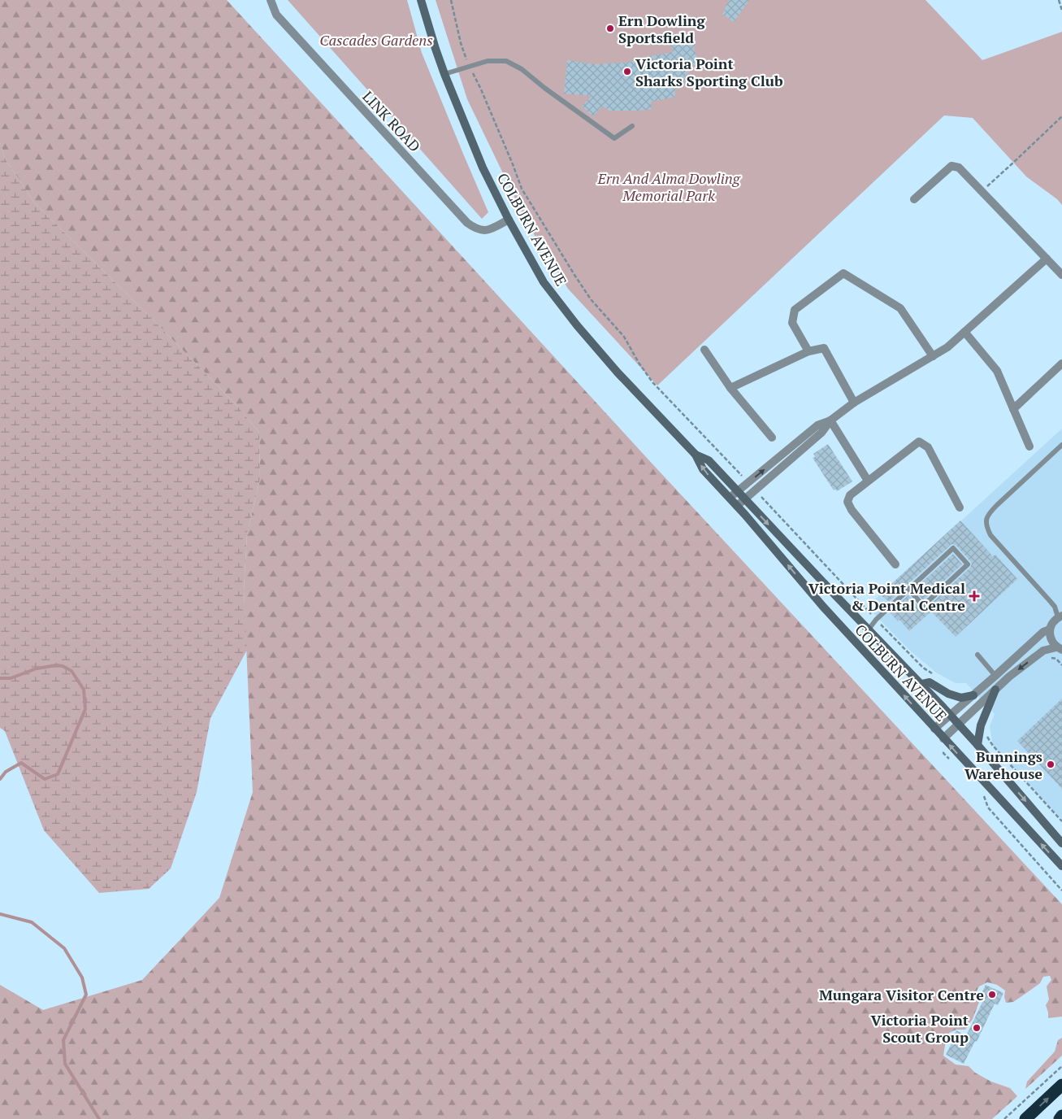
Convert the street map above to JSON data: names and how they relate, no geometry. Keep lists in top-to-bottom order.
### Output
{
  "streets": {
    "main road": ["COLBURN AVENUE"],
    "street": ["LINK ROAD"]
  },
  "crossings": [
    ["LINK ROAD", "COLBURN AVENUE"]
  ],
  "parks": ["Cascades Gardens", "Ern And Alma Dowling Memorial Park"],
  "places": {
    "other": [
      "Ern Dowling Sportsfield",
      "Victoria Point Sharks Sporting Club",
      "Bunnings Warehouse",
      "Mungara Visitor Centre",
      "Victoria Point Scout Group"
    ],
    "health": ["Victoria Point Medical & Dental Centre"]
  }
}
